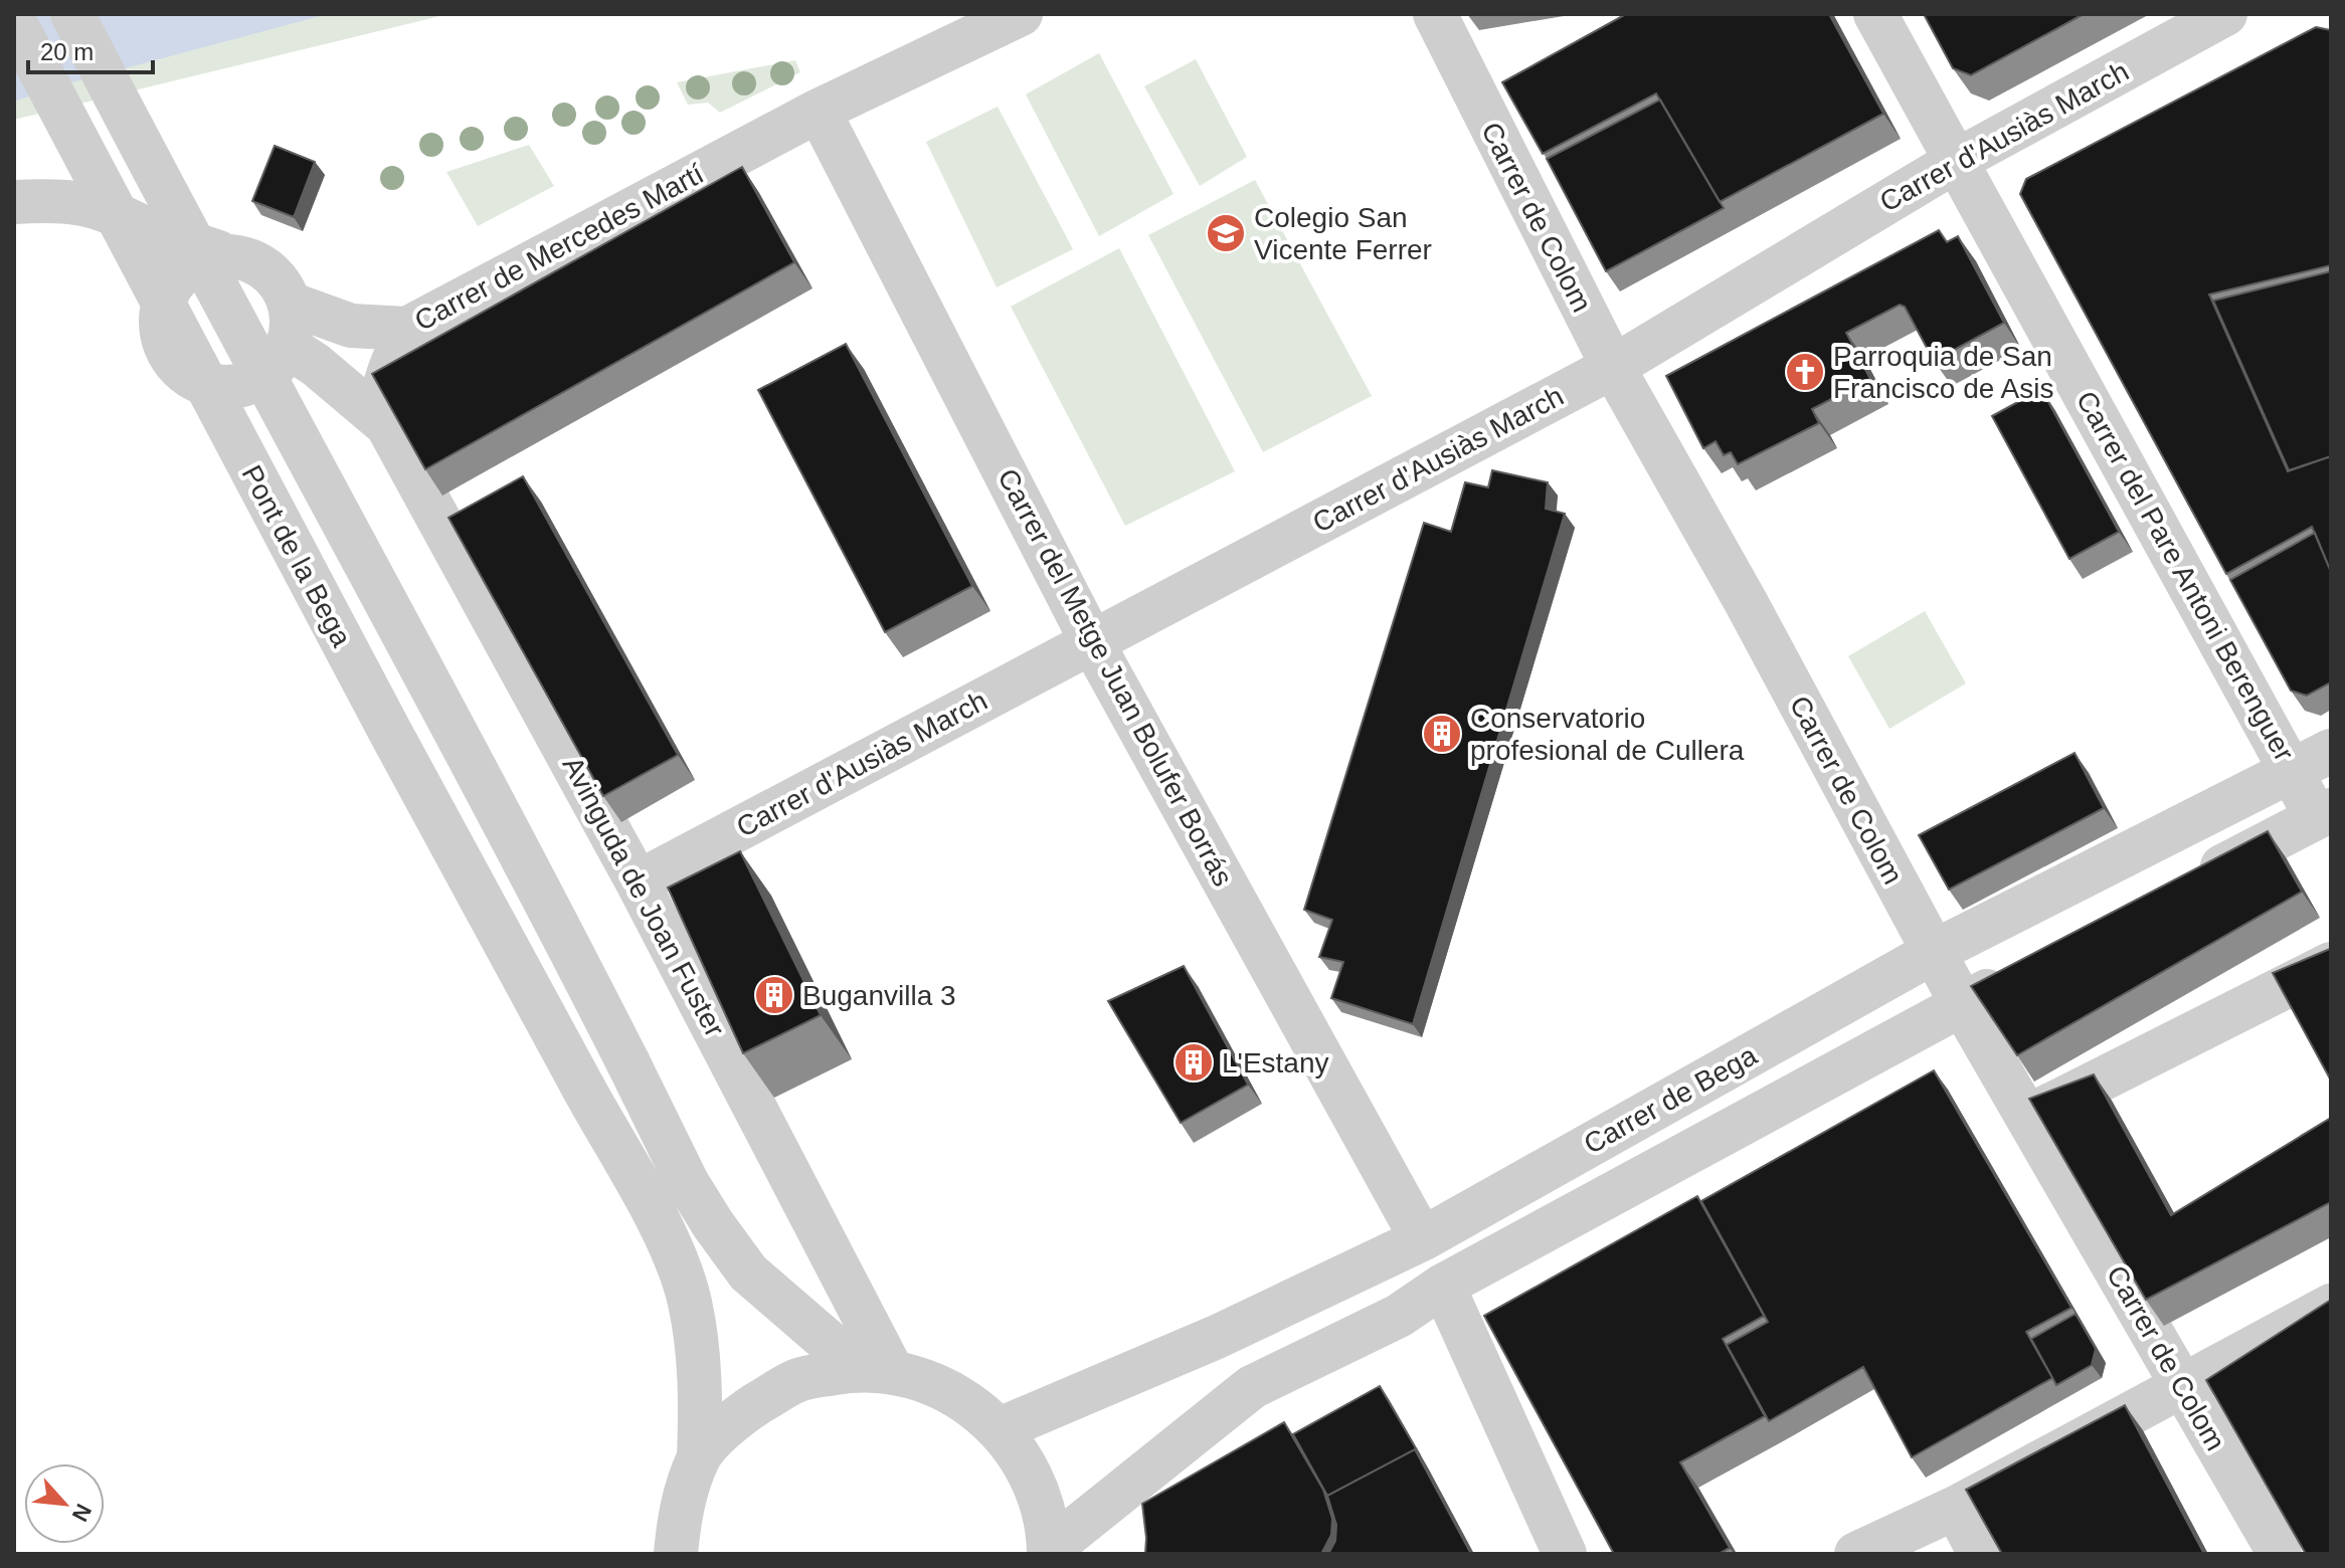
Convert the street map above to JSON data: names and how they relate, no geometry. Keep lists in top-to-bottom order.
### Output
{
  "streets": {
    "street": [
      "Carrer d'Ausiàs March",
      "Carrer de Colom",
      "Carrer de Mercedes Martí",
      "Pont de la Bega",
      "Carrer del Pare Antoni Berenguer",
      "Carrer del Metge Juan Bolufer Borrás",
      "Avinguda de Joan Fuster",
      "Carrer de Bega"
    ]
  },
  "crossings": [
    ["Carrer d'Ausiàs March", "Carrer de Colom"],
    ["Carrer d'Ausiàs March", "Carrer del Pare Antoni Berenguer"],
    ["Carrer d'Ausiàs March", "Carrer del Metge Juan Bolufer Borrás"],
    ["Carrer d'Ausiàs March", "Avinguda de Joan Fuster"],
    ["Carrer de Colom", "Carrer de Bega"],
    ["Carrer de Mercedes Martí", "Carrer del Metge Juan Bolufer Borrás"],
    ["Pont de la Bega", "Avinguda de Joan Fuster"],
    ["Carrer del Pare Antoni Berenguer", "Carrer de Bega"],
    ["Carrer del Metge Juan Bolufer Borrás", "Carrer de Bega"]
  ],
  "places": {
    "school or university": ["Colegio San Vicente Ferrer"],
    "church": ["Parroquia de San Francisco de Asis"],
    "building": ["Conservatorio profesional de Cullera", "Buganvilla 3", "L'Estany"]
  },
  "scale_bar": "20 m",
  "north": "bottom right"
}
